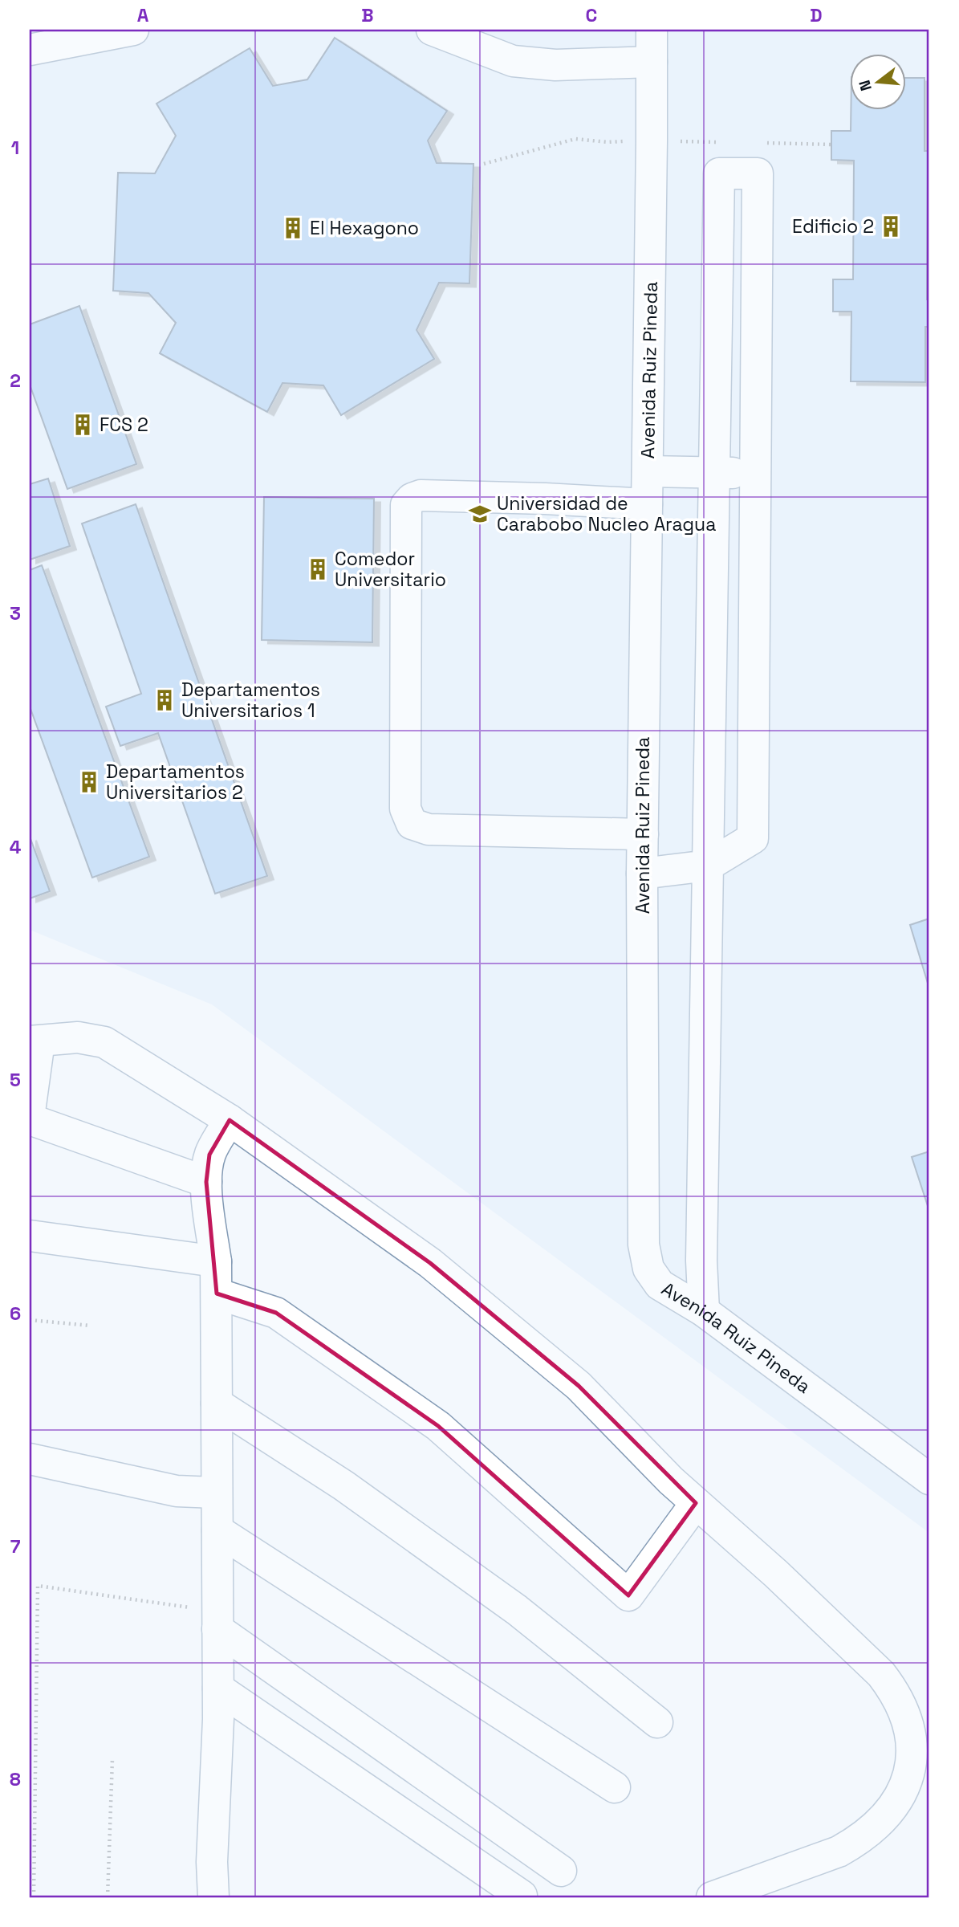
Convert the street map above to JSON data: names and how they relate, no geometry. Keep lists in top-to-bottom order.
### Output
{
  "streets": {
    "street": ["Avenida Ruiz Pineda"]
  },
  "places": {
    "building": [
      "Edificio 2",
      "El Hexagono",
      "FCS 2",
      "Comedor Universitario",
      "Departamentos Universitarios 1",
      "Departamentos Universitarios 2"
    ],
    "school or university": ["Universidad de Carabobo Nucleo Aragua"]
  },
  "north": "left",
  "grid": {
    "columns": [
      "A",
      "B",
      "C",
      "D"
    ],
    "rows": [
      "1",
      "2",
      "3",
      "4",
      "5",
      "6",
      "7",
      "8"
    ]
  }
}
